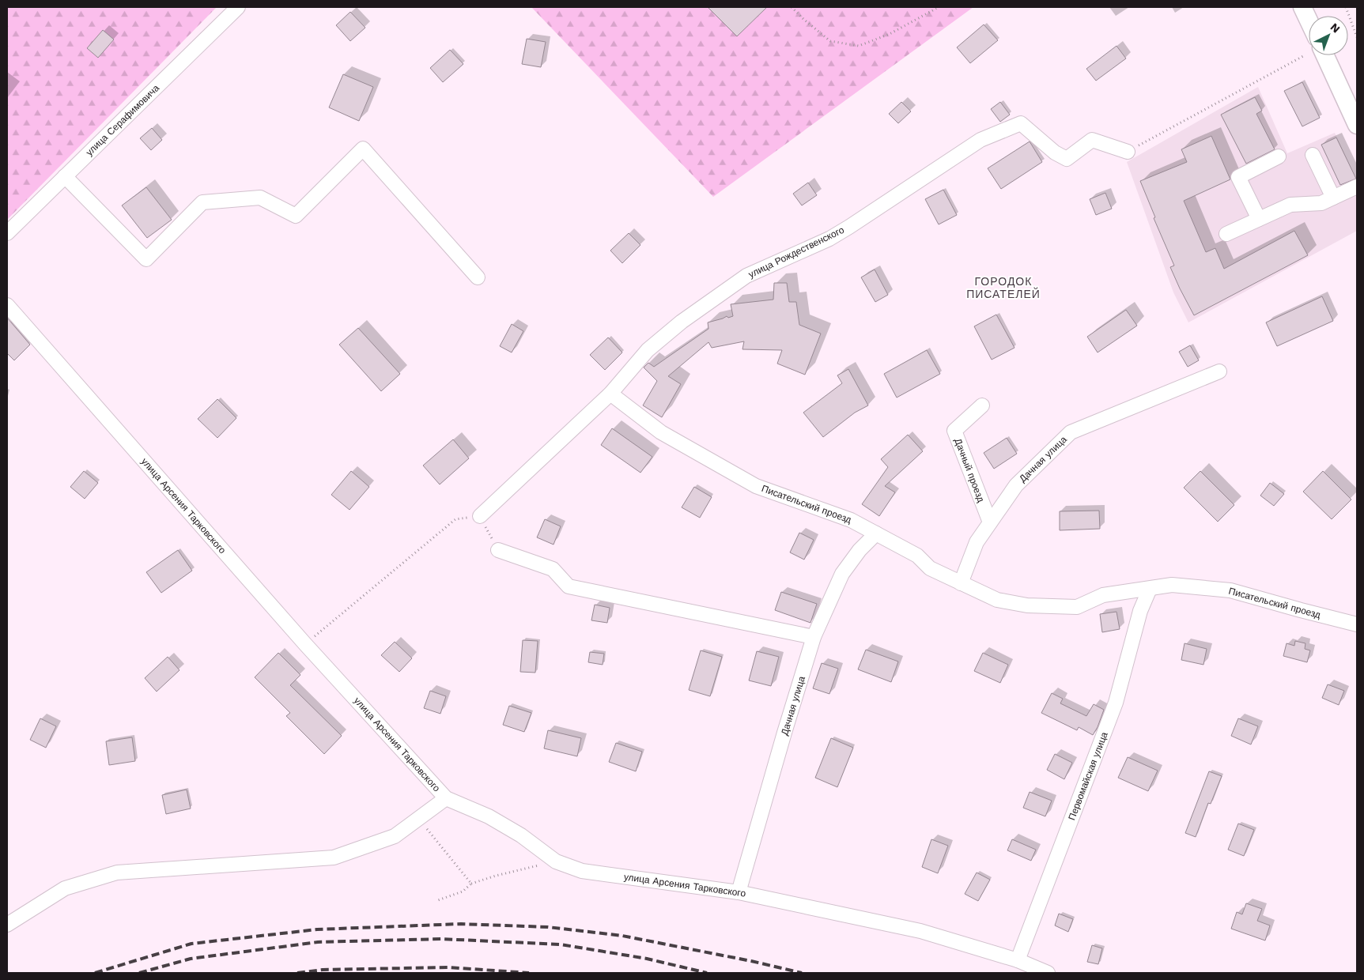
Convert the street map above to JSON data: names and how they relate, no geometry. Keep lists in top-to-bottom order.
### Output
{
  "streets": {
    "street": [
      "улица Серафимовича",
      "улица Рождественского",
      "Дачная улица",
      "Дачный проезд",
      "Писательский проезд",
      "улица Арсения Тарковского",
      "Первомайская улица"
    ]
  },
  "crossings": [
    ["улица Рождественского", "Писательский проезд"],
    ["Дачная улица", "Дачный проезд"],
    ["Дачная улица", "Писательский проезд"],
    ["Дачная улица", "улица Арсения Тарковского"],
    ["Писательский проезд", "Первомайская улица"],
    ["улица Арсения Тарковского", "Первомайская улица"]
  ],
  "districts": ["ГОРОДОК ПИСАТЕЛЕЙ"],
  "north": "top right"
}
